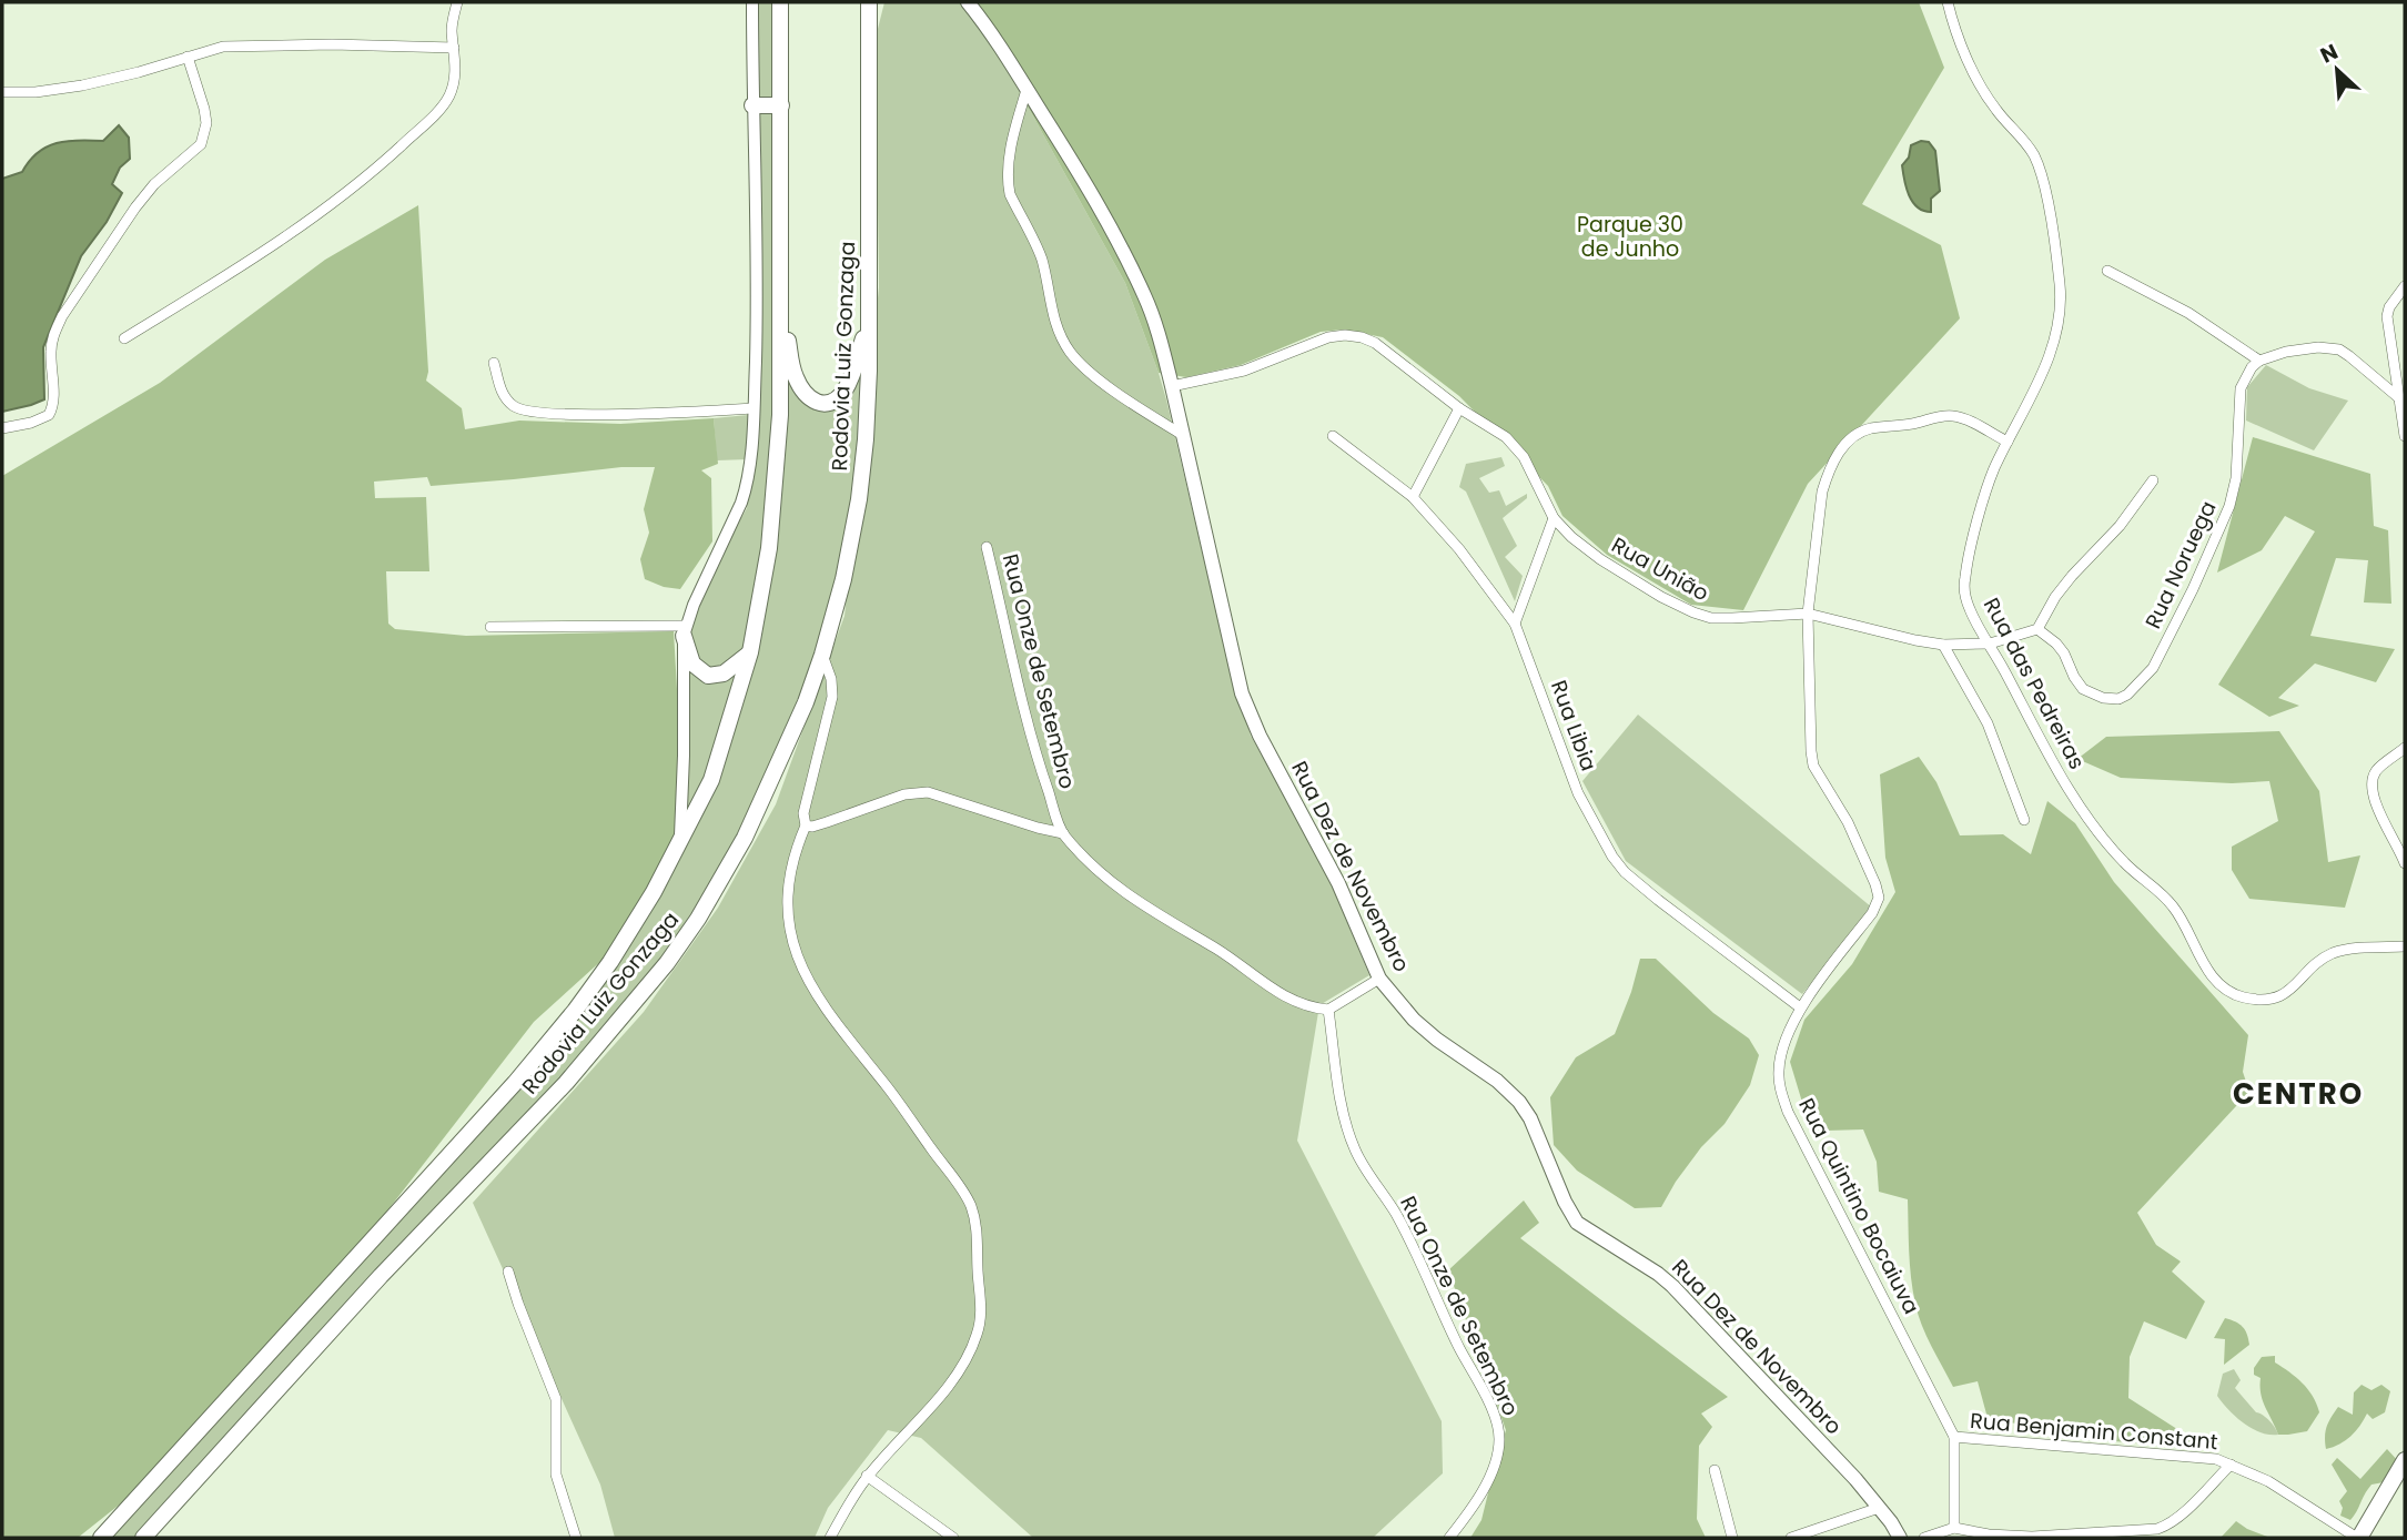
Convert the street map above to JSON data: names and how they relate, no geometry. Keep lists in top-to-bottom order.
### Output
{
  "streets": {
    "main road": ["Rodovia Luiz Gonzaga", "Rua Dez de Novembro"],
    "street": [
      "Rua Noruega",
      "Rua União",
      "Rua Onze de Setembro",
      "Rua das Pedreiras",
      "Rua Libia",
      "Rua Quintino Bocaiuva",
      "Rua Benjamin Constant"
    ]
  },
  "crossings": [
    ["Rua Noruega", "Rua União"],
    ["Rua União", "Rua das Pedreiras"],
    ["Rua União", "Rua Dez de Novembro"],
    ["Rua União", "Rua Quintino Bocaiuva"],
    ["Rua das Pedreiras", "Rua Quintino Bocaiuva"],
    ["Rua Libia", "Rua Quintino Bocaiuva"],
    ["Rua Quintino Bocaiuva", "Rua Benjamin Constant"]
  ],
  "districts": ["CENTRO"],
  "parks": ["Parque 30 de Junho"],
  "north": "top left"
}
